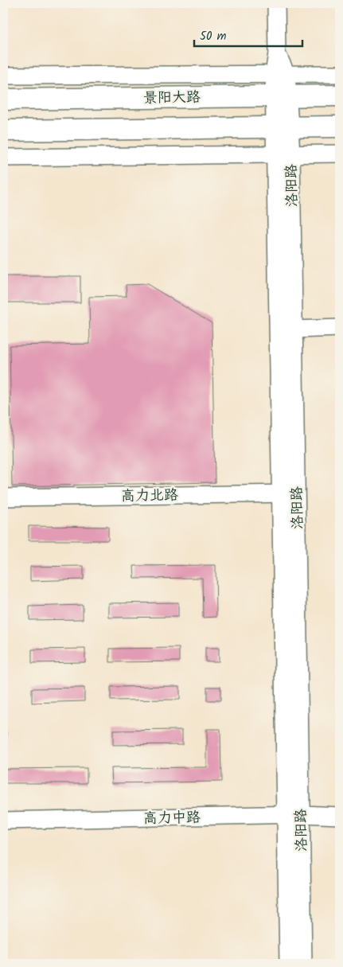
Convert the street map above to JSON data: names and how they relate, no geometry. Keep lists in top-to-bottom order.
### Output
{
  "streets": {
    "main road": ["景阳大路"],
    "street": ["洛阳路", "高力北路", "高力中路"]
  },
  "crossings": [
    ["景阳大路", "洛阳路"],
    ["洛阳路", "高力北路"],
    ["洛阳路", "高力中路"]
  ],
  "scale_bar": "50 m"
}
